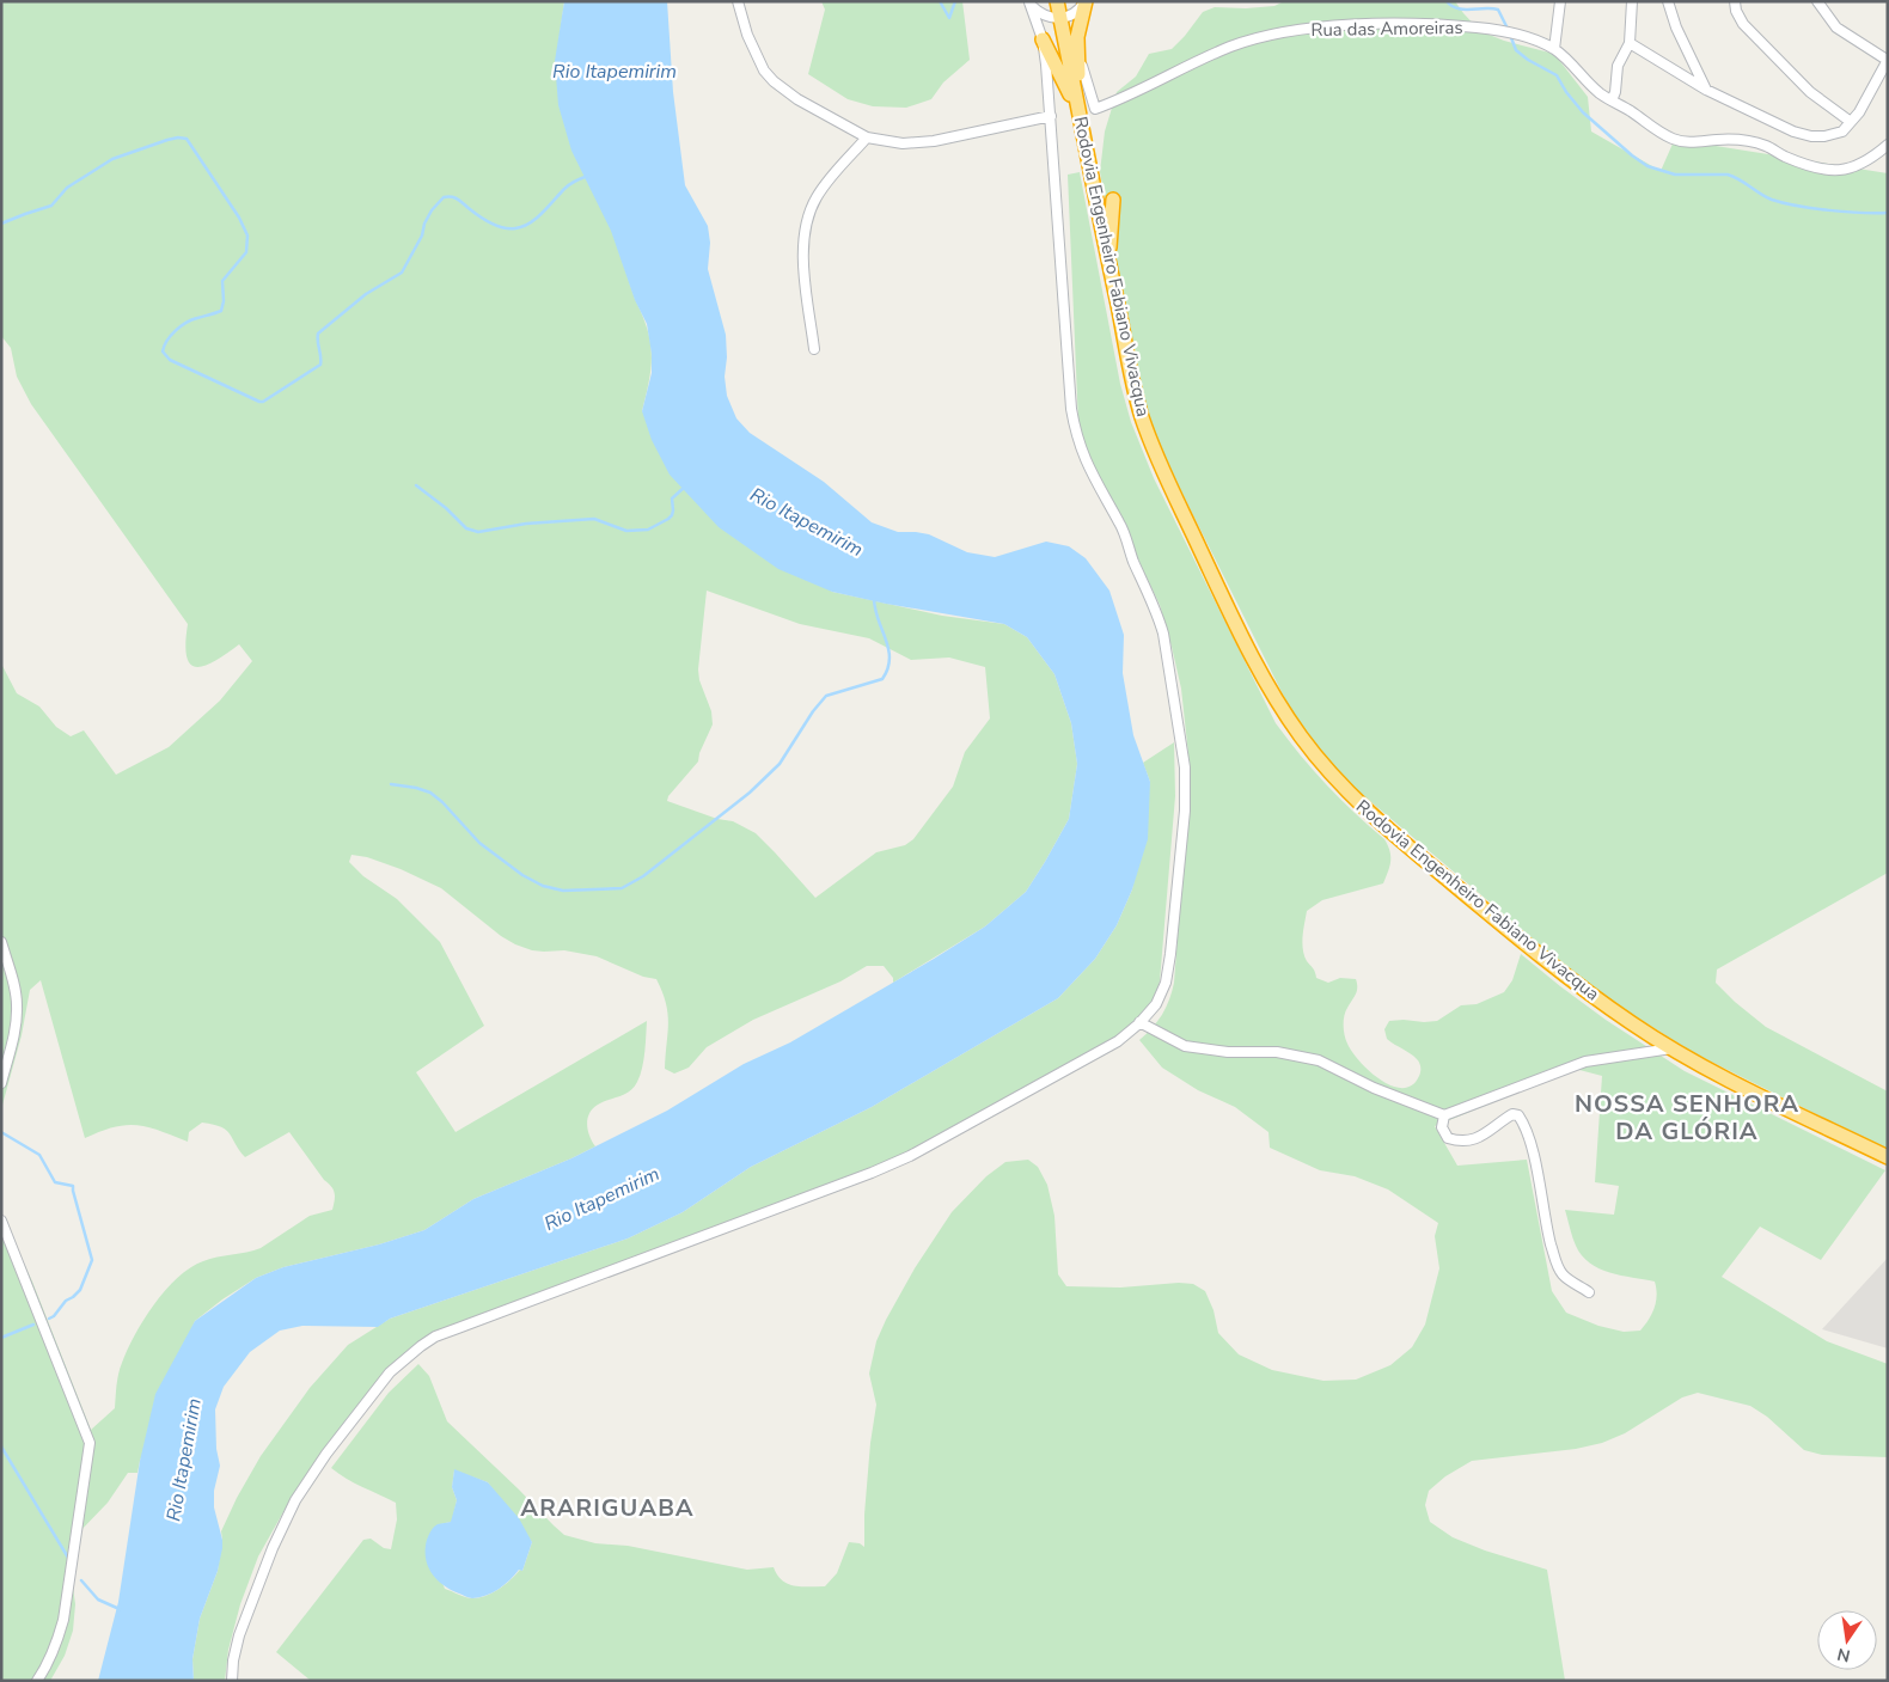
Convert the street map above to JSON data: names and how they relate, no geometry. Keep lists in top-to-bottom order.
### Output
{
  "streets": {
    "highway": ["Rodovia Engenheiro Fabiano Vivacqua"],
    "street": ["Rua das Amoreiras"]
  },
  "districts": ["NOSSA SENHORA DA GLÓRIA", "ARARIGUABA"],
  "water": ["Rio Itapemirim"],
  "north": "bottom"
}
